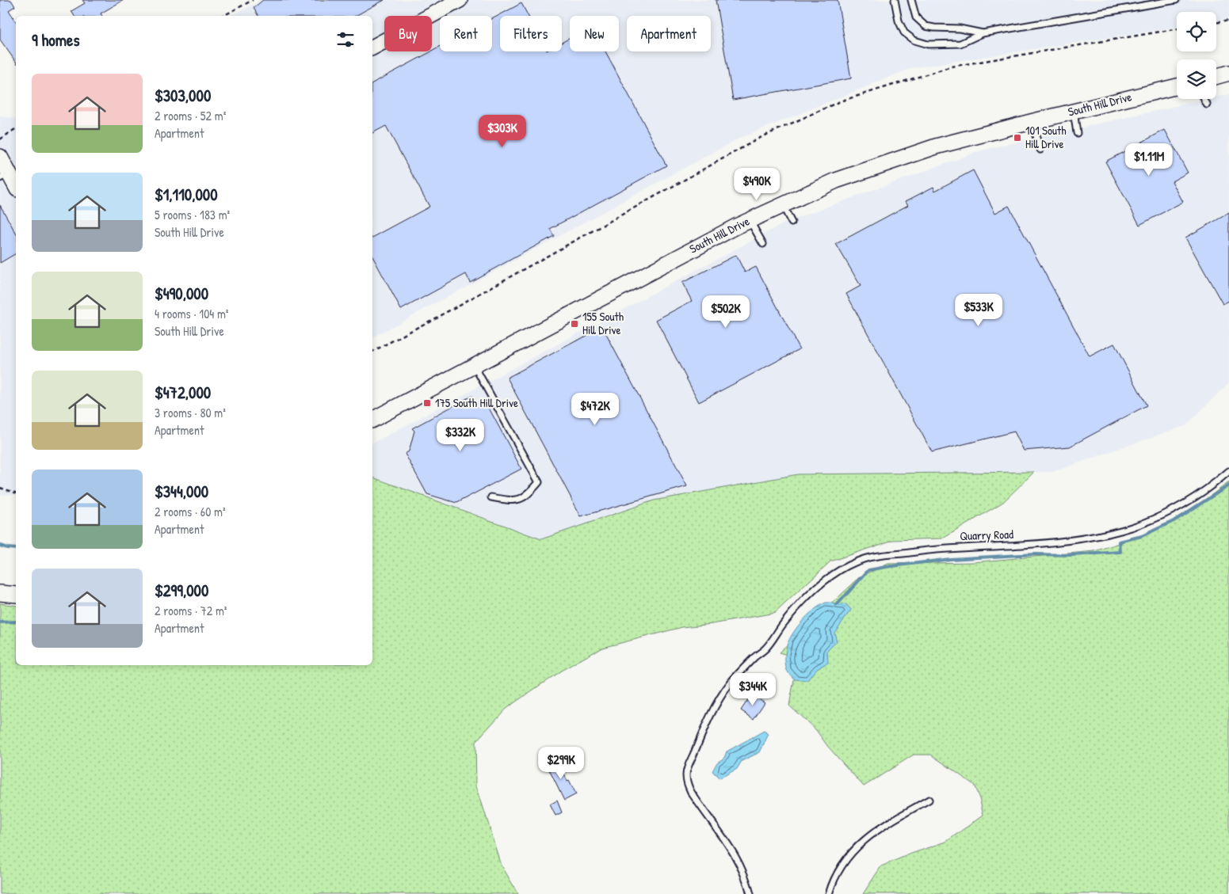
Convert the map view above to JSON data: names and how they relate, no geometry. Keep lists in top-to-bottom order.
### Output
{
  "streets": {
    "street": ["South Hill Drive"],
    "lane": ["Quarry Road"]
  },
  "places": {
    "transit": ["101 South Hill Drive", "155 South Hill Drive", "175 South Hill Drive"]
  },
  "page": {
    "chip": [
      "Buy",
      "Rent",
      "Filters",
      "New",
      "Apartment"
    ],
    "heading": "9 homes",
    "list": [
      {
        "name": "$303,000",
        "note": "2 rooms · 52 m² · Apartment"
      },
      {
        "name": "$1,110,000",
        "note": "5 rooms · 183 m² · South Hill Drive"
      },
      {
        "name": "$490,000",
        "note": "4 rooms · 104 m² · South Hill Drive"
      },
      {
        "name": "$472,000",
        "note": "3 rooms · 80 m² · Apartment"
      },
      {
        "name": "$344,000",
        "note": "2 rooms · 60 m² · Apartment"
      },
      {
        "name": "$299,000",
        "note": "2 rooms · 72 m² · Apartment"
      }
    ],
    "price": [
      "$303K",
      "$1.11M",
      "$490K",
      "$533K",
      "$502K",
      "$472K",
      "$332K",
      "$344K",
      "$299K"
    ]
  }
}
